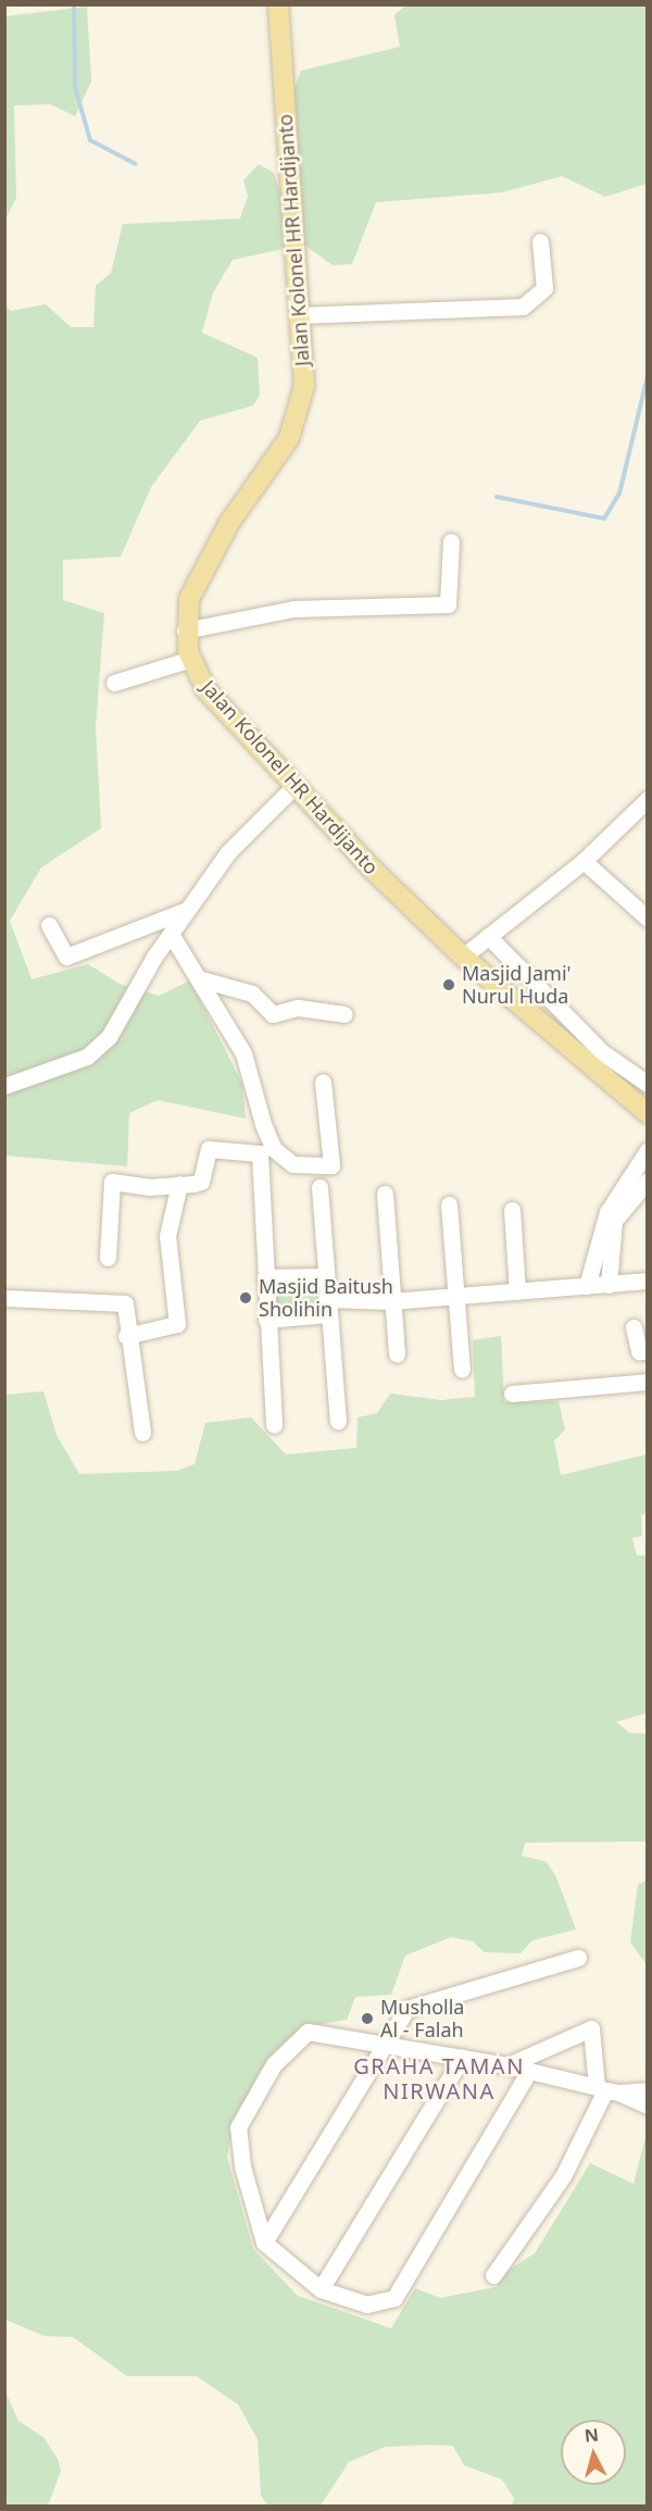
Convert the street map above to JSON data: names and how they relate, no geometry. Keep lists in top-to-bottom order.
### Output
{
  "streets": {
    "main road": ["Jalan Kolonel HR Hardijanto"]
  },
  "districts": ["GRAHA TAMAN NIRWANA"],
  "places": ["Masjid Jami' Nurul Huda", "Masjid Baitush Sholihin", "Musholla Al - Falah"],
  "north": "top"
}
